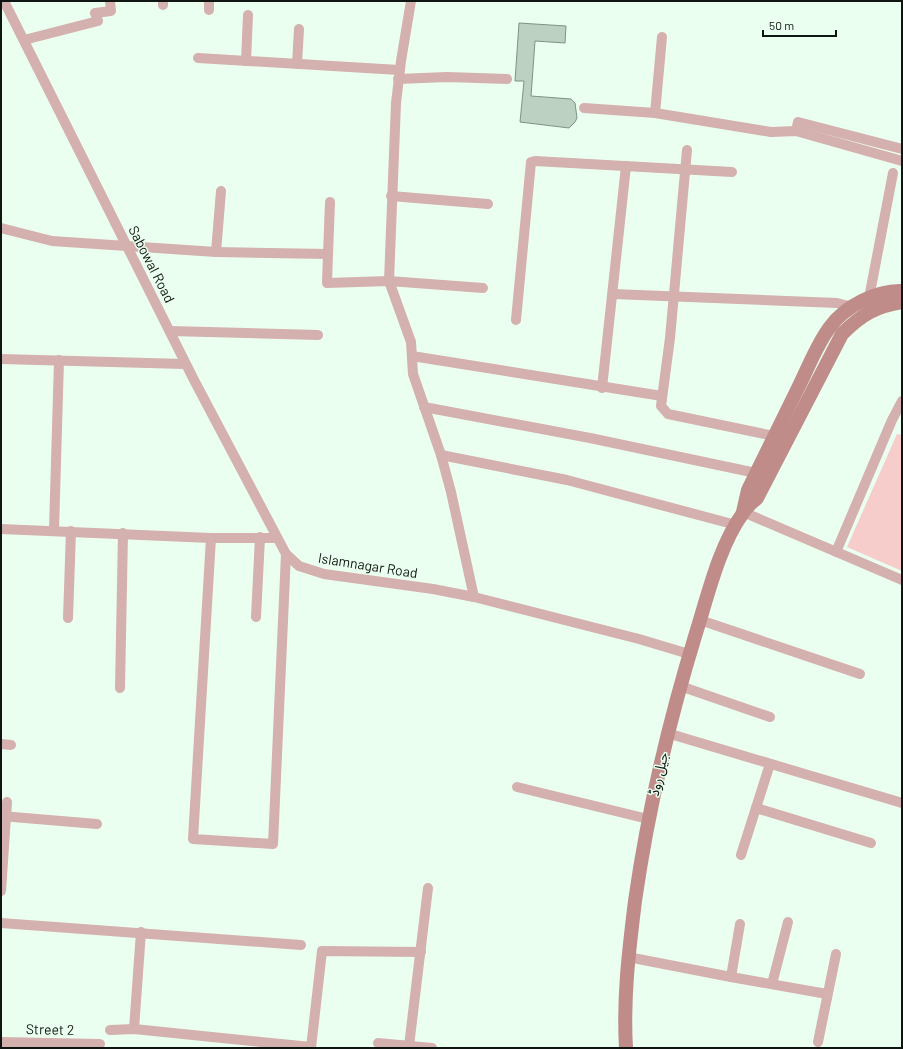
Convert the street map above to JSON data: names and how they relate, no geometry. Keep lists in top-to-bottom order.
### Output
{
  "streets": {
    "main road": ["جیل روڈ"],
    "street": ["Sabowal Road", "Islamnagar Road", "Street 2"]
  },
  "crossings": [
    ["Sabowal Road", "Islamnagar Road"],
    ["Islamnagar Road", "جیل روڈ"]
  ],
  "scale_bar": "50 m"
}
